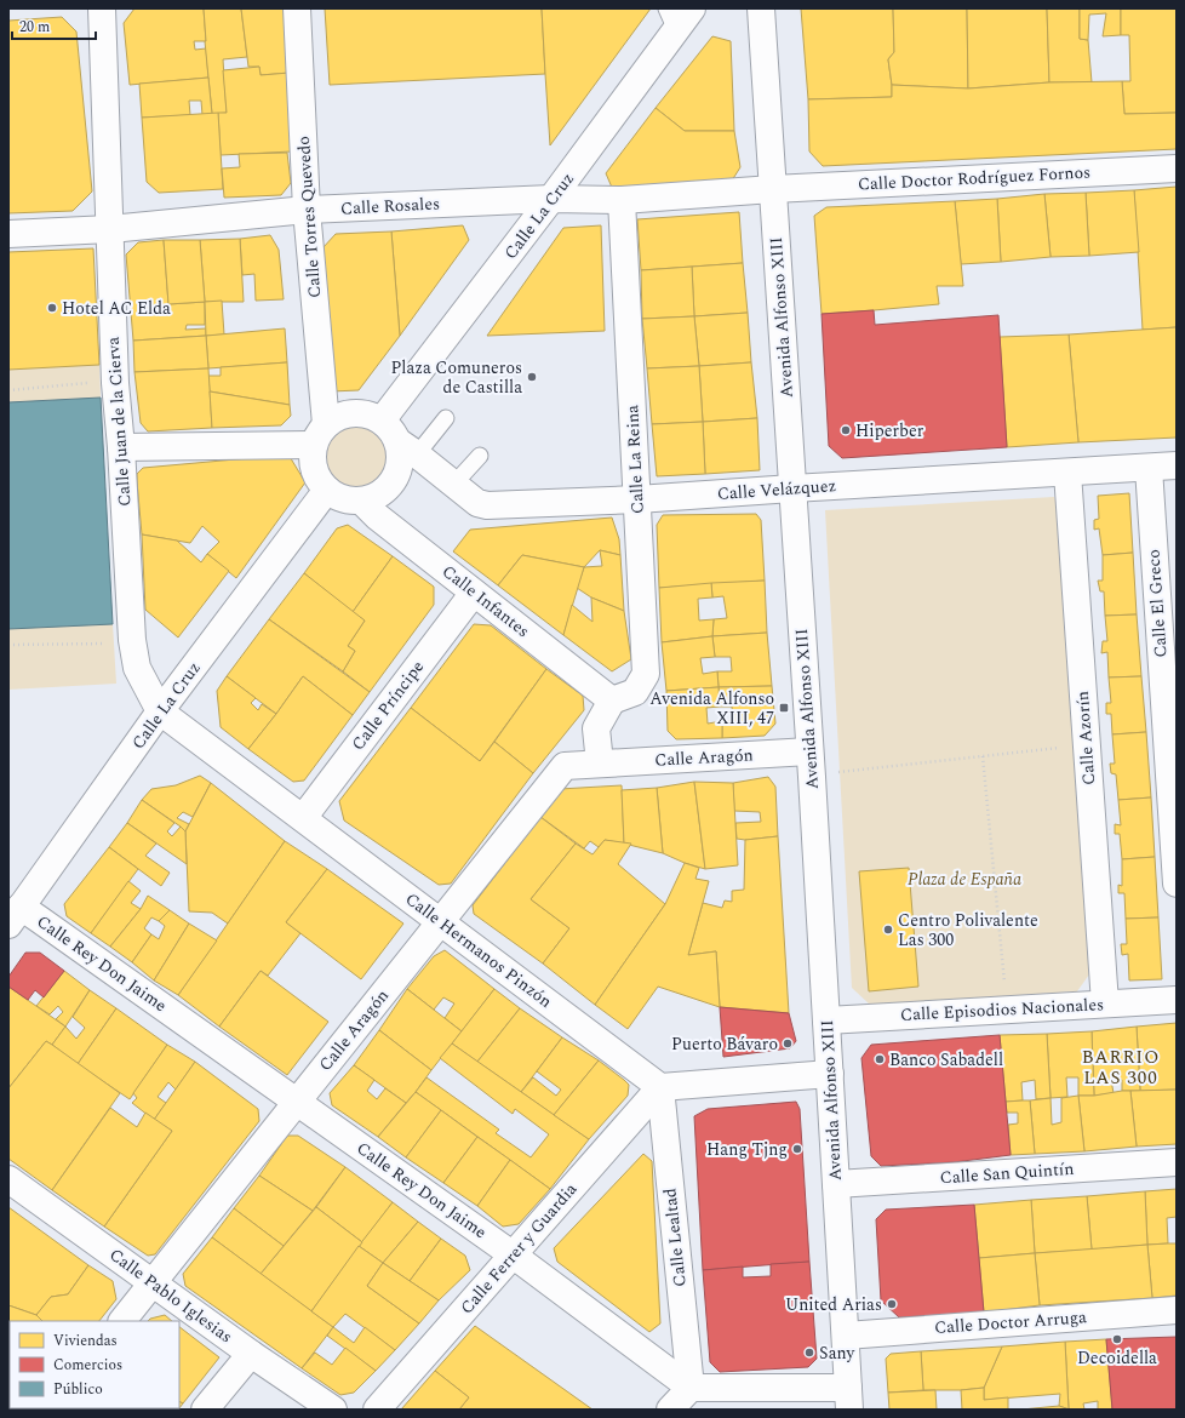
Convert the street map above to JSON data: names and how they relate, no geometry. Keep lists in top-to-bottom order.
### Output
{
  "streets": {
    "street": [
      "Calle Doctor Rodríguez Fornos",
      "Calle Rosales",
      "Calle La Cruz",
      "Calle Torres Quevedo",
      "Avenida Alfonso XIII",
      "Calle Juan de la Cierva",
      "Calle La Reina",
      "Calle Velázquez",
      "Calle Infantes",
      "Calle El Greco",
      "Calle Príncipe",
      "Calle Azorín",
      "Calle Aragón",
      "Calle Hermanos Pinzón",
      "Calle Rey Don Jaime",
      "Calle Episodios Nacionales",
      "Calle San Quintín",
      "Calle Lealtad",
      "Calle Ferrer y Guardia",
      "Calle Pablo Iglesias",
      "Calle Doctor Arruga"
    ]
  },
  "crossings": [
    ["Calle Doctor Rodríguez Fornos", "Calle Rosales"],
    ["Calle Doctor Rodríguez Fornos", "Avenida Alfonso XIII"],
    ["Calle Rosales", "Calle La Cruz"],
    ["Calle Rosales", "Calle Torres Quevedo"],
    ["Calle Rosales", "Avenida Alfonso XIII"],
    ["Calle Rosales", "Calle Juan de la Cierva"],
    ["Calle Rosales", "Calle La Reina"],
    ["Calle La Cruz", "Calle Torres Quevedo"],
    ["Calle La Cruz", "Calle Juan de la Cierva"],
    ["Calle La Cruz", "Calle Velázquez"],
    ["Calle La Cruz", "Calle Infantes"],
    ["Calle La Cruz", "Calle Hermanos Pinzón"],
    ["Calle La Cruz", "Calle Rey Don Jaime"],
    ["Calle Torres Quevedo", "Calle Velázquez"],
    ["Calle Torres Quevedo", "Calle Infantes"],
    ["Avenida Alfonso XIII", "Calle Velázquez"],
    ["Avenida Alfonso XIII", "Calle Aragón"],
    ["Avenida Alfonso XIII", "Calle Episodios Nacionales"],
    ["Avenida Alfonso XIII", "Calle San Quintín"],
    ["Avenida Alfonso XIII", "Calle Doctor Arruga"],
    ["Calle Juan de la Cierva", "Calle Hermanos Pinzón"],
    ["Calle La Reina", "Calle Velázquez"],
    ["Calle La Reina", "Calle Infantes"],
    ["Calle Velázquez", "Calle Infantes"],
    ["Calle Velázquez", "Calle El Greco"],
    ["Calle Velázquez", "Calle Azorín"],
    ["Calle Infantes", "Calle Príncipe"],
    ["Calle Príncipe", "Calle Hermanos Pinzón"],
    ["Calle Azorín", "Calle Episodios Nacionales"],
    ["Calle Aragón", "Calle Hermanos Pinzón"],
    ["Calle Aragón", "Calle Rey Don Jaime"],
    ["Calle Aragón", "Calle Pablo Iglesias"],
    ["Calle Hermanos Pinzón", "Calle Lealtad"],
    ["Calle Hermanos Pinzón", "Calle Ferrer y Guardia"],
    ["Calle Rey Don Jaime", "Calle Lealtad"],
    ["Calle Rey Don Jaime", "Calle Ferrer y Guardia"],
    ["Calle Lealtad", "Calle Ferrer y Guardia"]
  ],
  "districts": ["BARRIO LAS 300"],
  "parks": ["Plaza de España"],
  "places": {
    "other": [
      "Hotel AC Elda",
      "Plaza Comuneros de Castilla",
      "Hiperber",
      "Centro Polivalente Las 300",
      "Puerto Bávaro",
      "Banco Sabadell",
      "Hang Tjng",
      "United Arias",
      "Decoidella",
      "Sany"
    ],
    "transit": ["Avenida Alfonso XIII, 47"]
  },
  "legend": ["Viviendas", "Comercios", "Público"],
  "scale_bar": "20 m"
}
